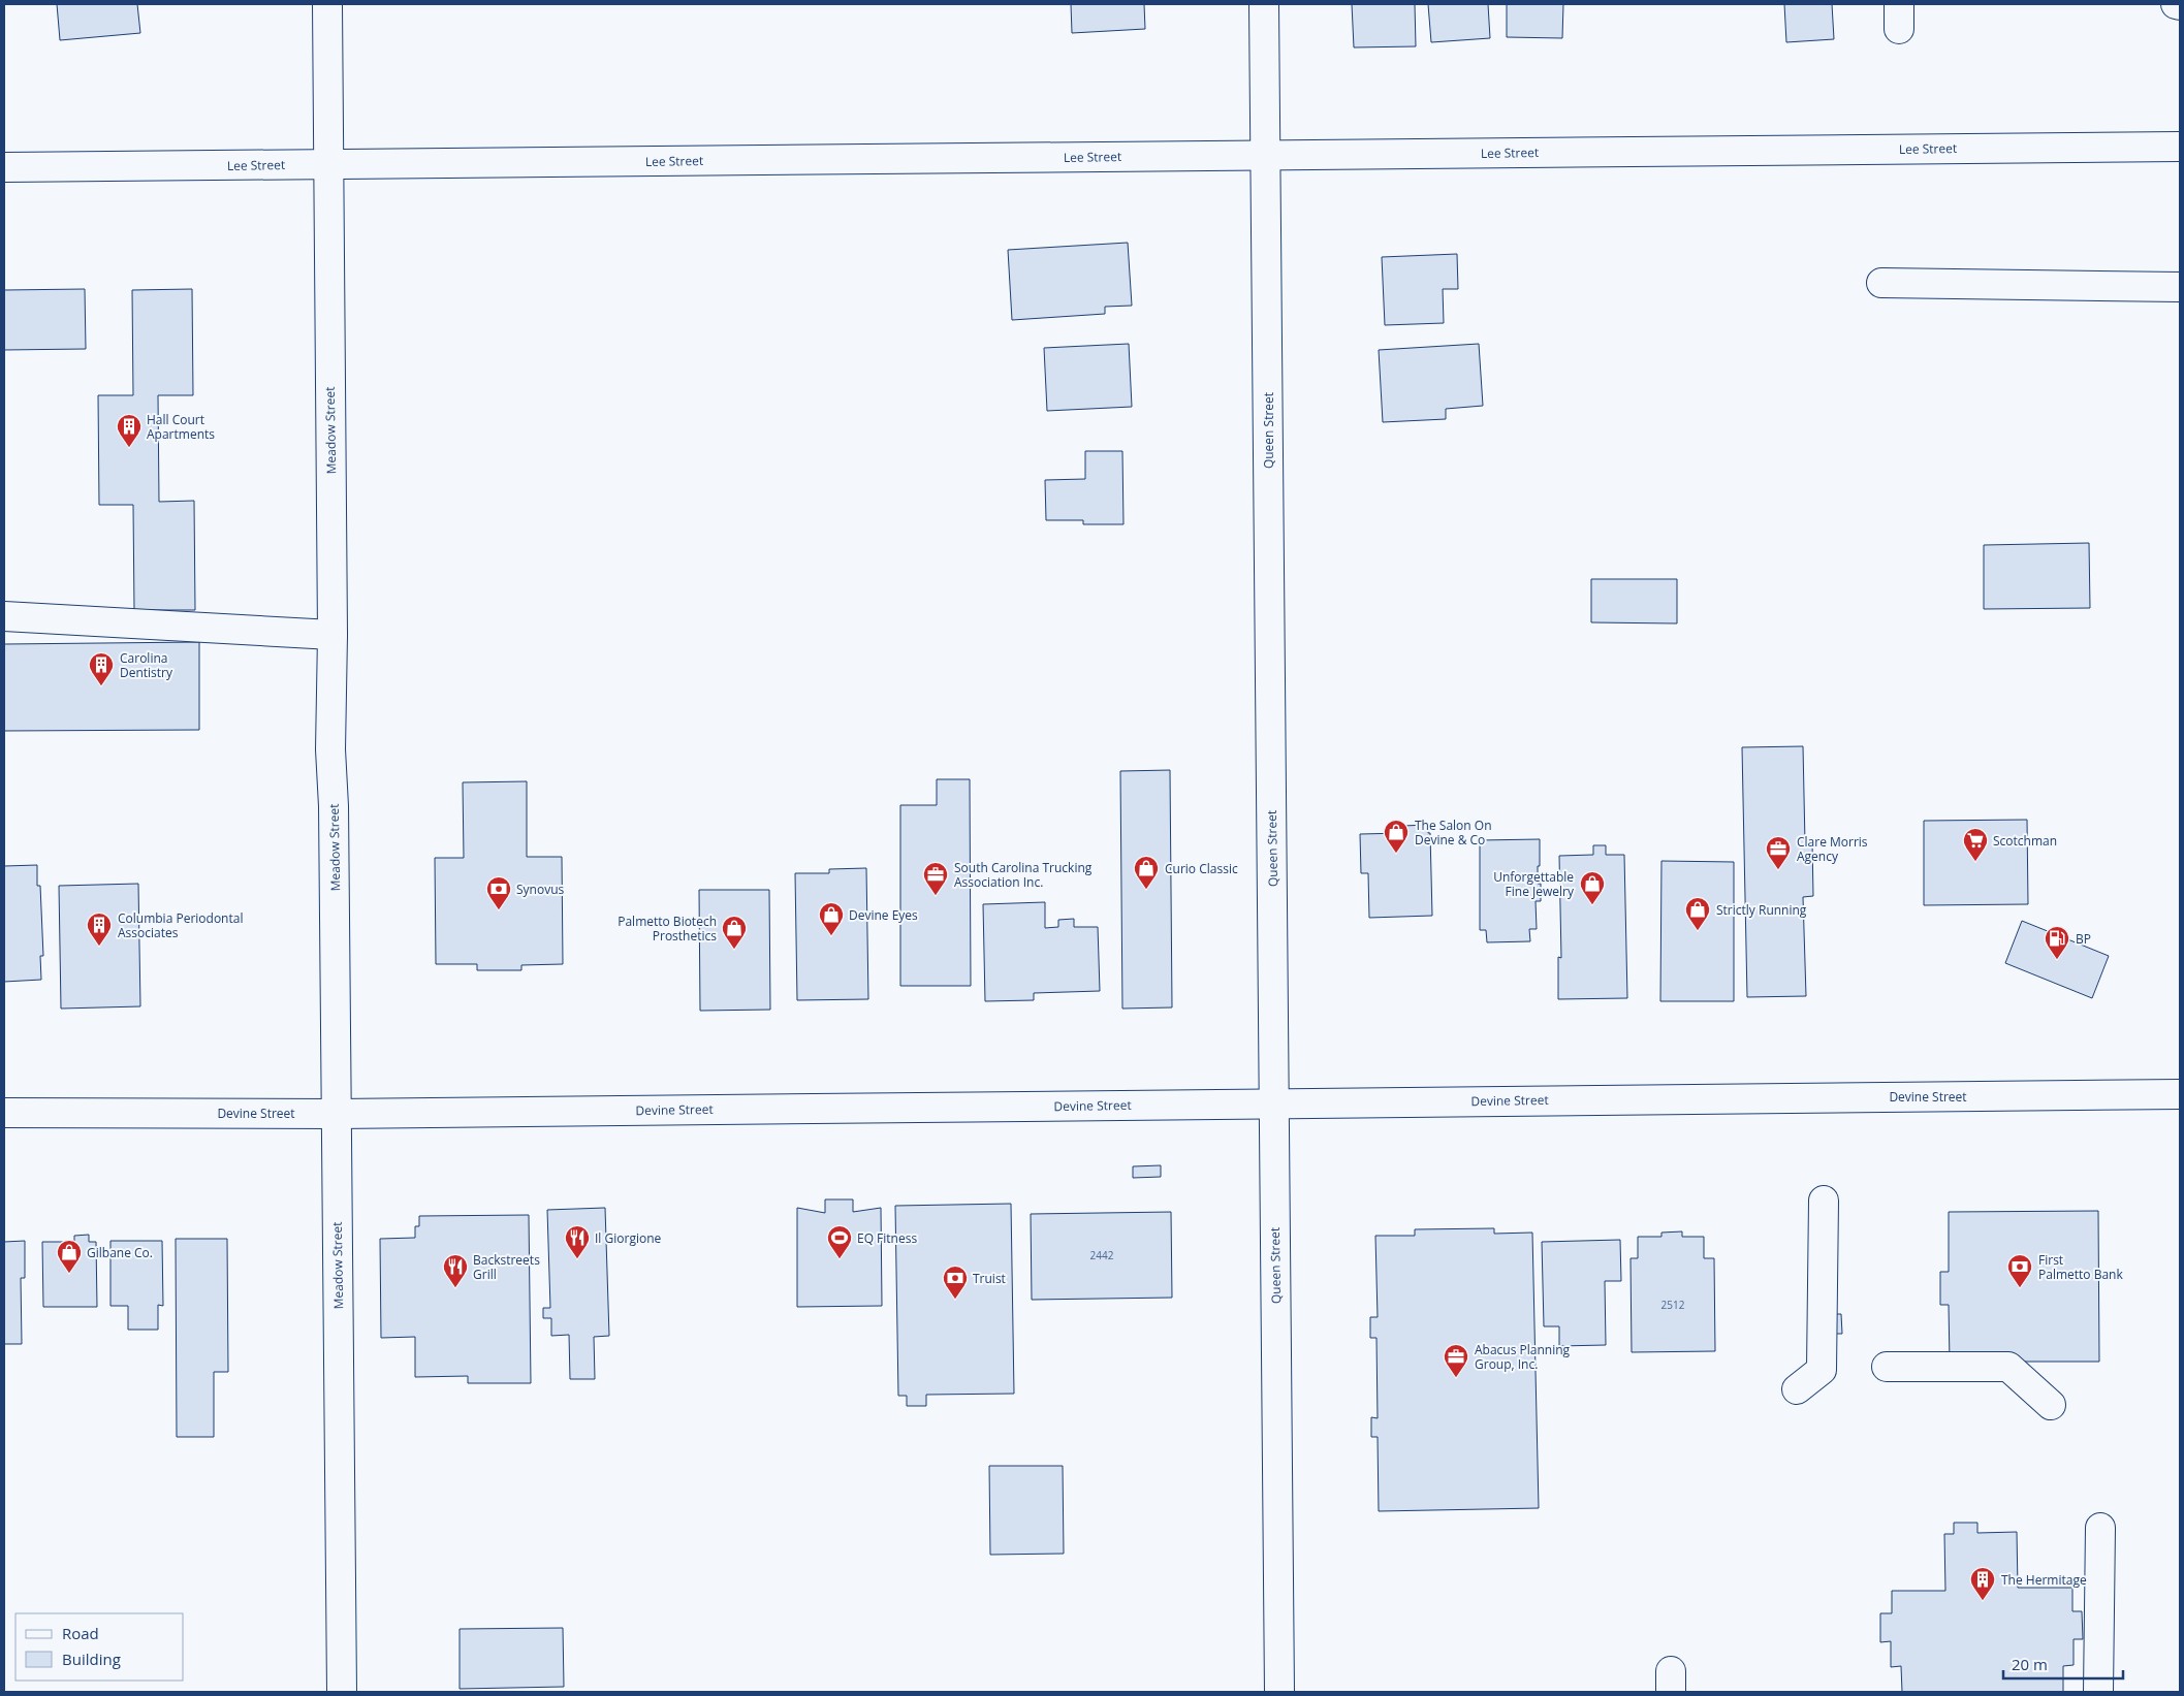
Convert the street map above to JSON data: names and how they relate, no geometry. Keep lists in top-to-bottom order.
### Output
{
  "streets": {
    "street": [
      "Lee Street",
      "Meadow Street",
      "Queen Street",
      "Devine Street"
    ]
  },
  "crossings": [
    ["Lee Street", "Meadow Street"],
    ["Lee Street", "Queen Street"],
    ["Meadow Street", "Devine Street"],
    ["Queen Street", "Devine Street"]
  ],
  "places": {
    "building": [
      "Hall Court Apartments",
      "Carolina Dentistry",
      "Columbia Periodontal Associates",
      "The Hermitage"
    ],
    "shop": [
      "The Salon On Devine & Co",
      "Curio Classic",
      "Unforgettable Fine Jewelry",
      "Strictly Running",
      "Devine Eyes",
      "Palmetto Biotech Prosthetics",
      "Gilbane Co."
    ],
    "supermarket": ["Scotchman"],
    "office": ["Clare Morris Agency", "South Carolina Trucking Association Inc.", "Abacus Planning Group, Inc."],
    "bank": ["Synovus", "First Palmetto Bank", "Truist"],
    "fuel station": ["BP"],
    "restaurant": ["Il Giorgione", "Backstreets Grill"],
    "sports": ["EQ Fitness"]
  },
  "house_numbers": ["2442", "2512"],
  "legend": ["Road", "Building"],
  "scale_bar": "20 m"
}
